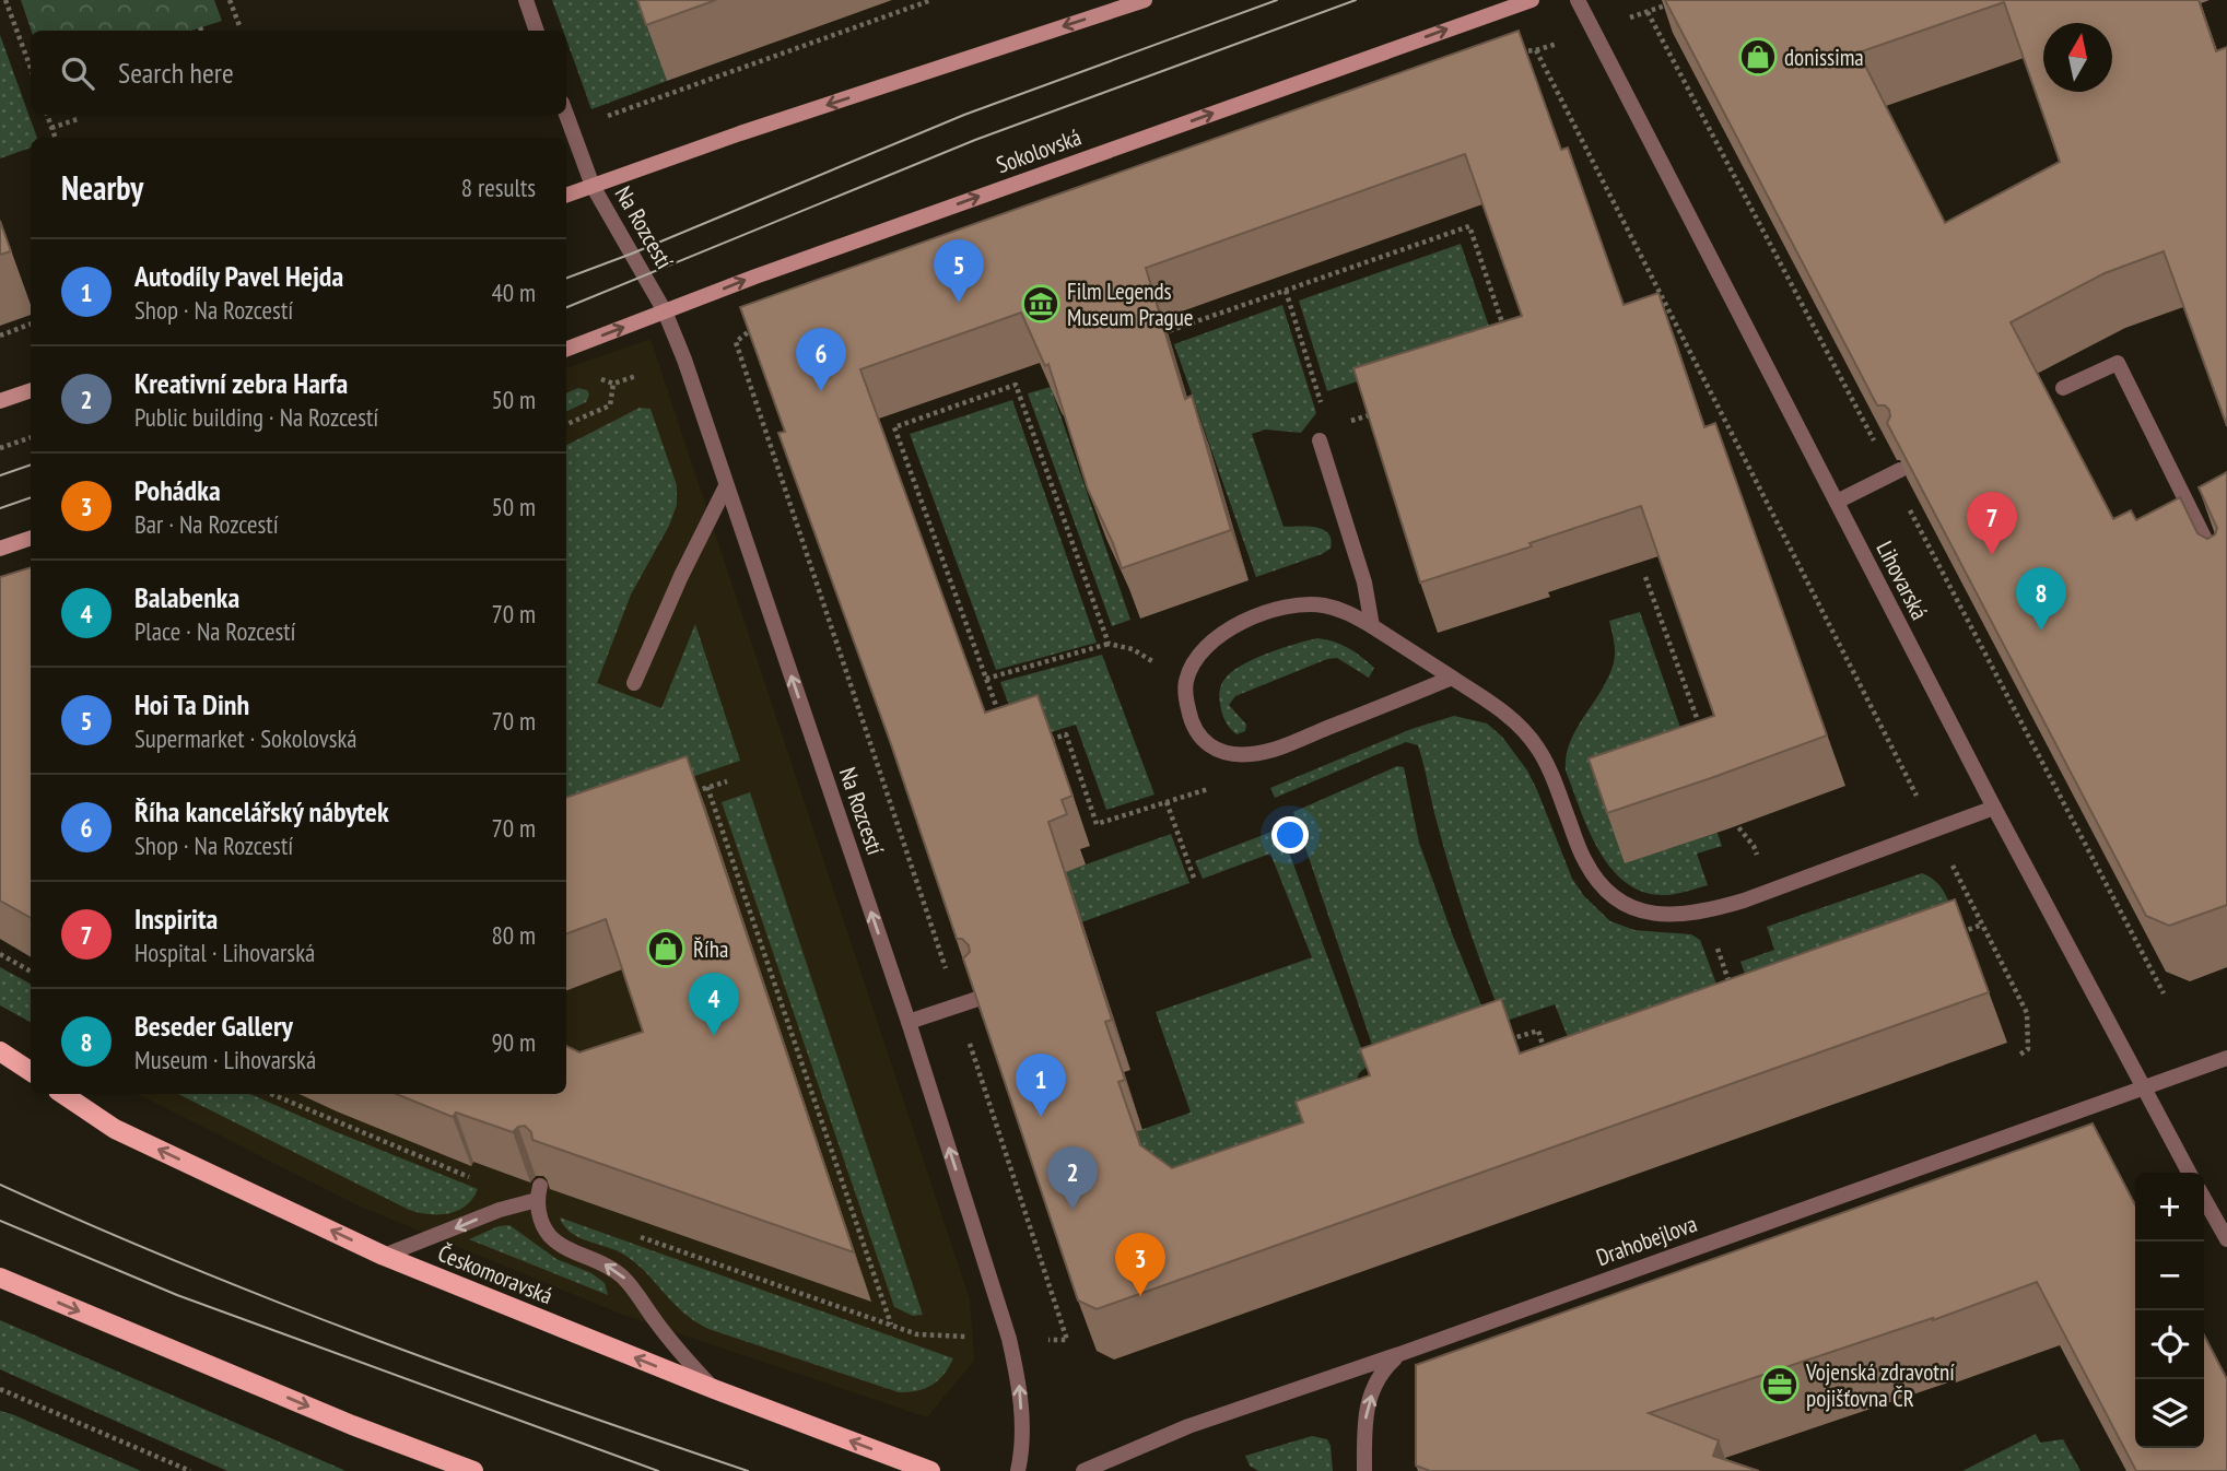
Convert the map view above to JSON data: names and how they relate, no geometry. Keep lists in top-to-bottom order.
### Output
{
  "streets": {
    "main road": ["Sokolovská", "Českomoravská"],
    "street": ["Na Rozcestí", "Lihovarská", "Drahobejlova"]
  },
  "crossings": [
    ["Sokolovská", "Na Rozcestí"],
    ["Lihovarská", "Drahobejlova"]
  ],
  "one_way": ["Na Rozcestí", "Českomoravská"],
  "places": {
    "shop": ["donissima", "Říha"],
    "museum": ["Film Legends Museum Prague"],
    "office": ["Vojenská zdravotní pojišťovna ČR"]
  },
  "north": "top",
  "page": {
    "search": "Search here",
    "heading": ["Nearby", "8 results"],
    "list": [
      {
        "mark": "1",
        "name": "Autodíly Pavel Hejda",
        "note": "Shop · Na Rozcestí",
        "value": "40 m"
      },
      {
        "mark": "2",
        "name": "Kreativní zebra Harfa",
        "note": "Public building · Na Rozcestí",
        "value": "50 m"
      },
      {
        "mark": "3",
        "name": "Pohádka",
        "note": "Bar · Na Rozcestí",
        "value": "50 m"
      },
      {
        "mark": "4",
        "name": "Balabenka",
        "note": "Place · Na Rozcestí",
        "value": "70 m"
      },
      {
        "mark": "5",
        "name": "Hoi Ta Dinh",
        "note": "Supermarket · Sokolovská",
        "value": "70 m"
      },
      {
        "mark": "6",
        "name": "Říha kancelářský nábytek",
        "note": "Shop · Na Rozcestí",
        "value": "70 m"
      },
      {
        "mark": "7",
        "name": "Inspirita",
        "note": "Hospital · Lihovarská",
        "value": "80 m"
      },
      {
        "mark": "8",
        "name": "Beseder Gallery",
        "note": "Museum · Lihovarská",
        "value": "90 m"
      }
    ],
    "pins": [
      "5",
      "6",
      "7",
      "8",
      "4",
      "1",
      "2",
      "3"
    ],
    "map_buttons": ["+", "−"]
  }
}
